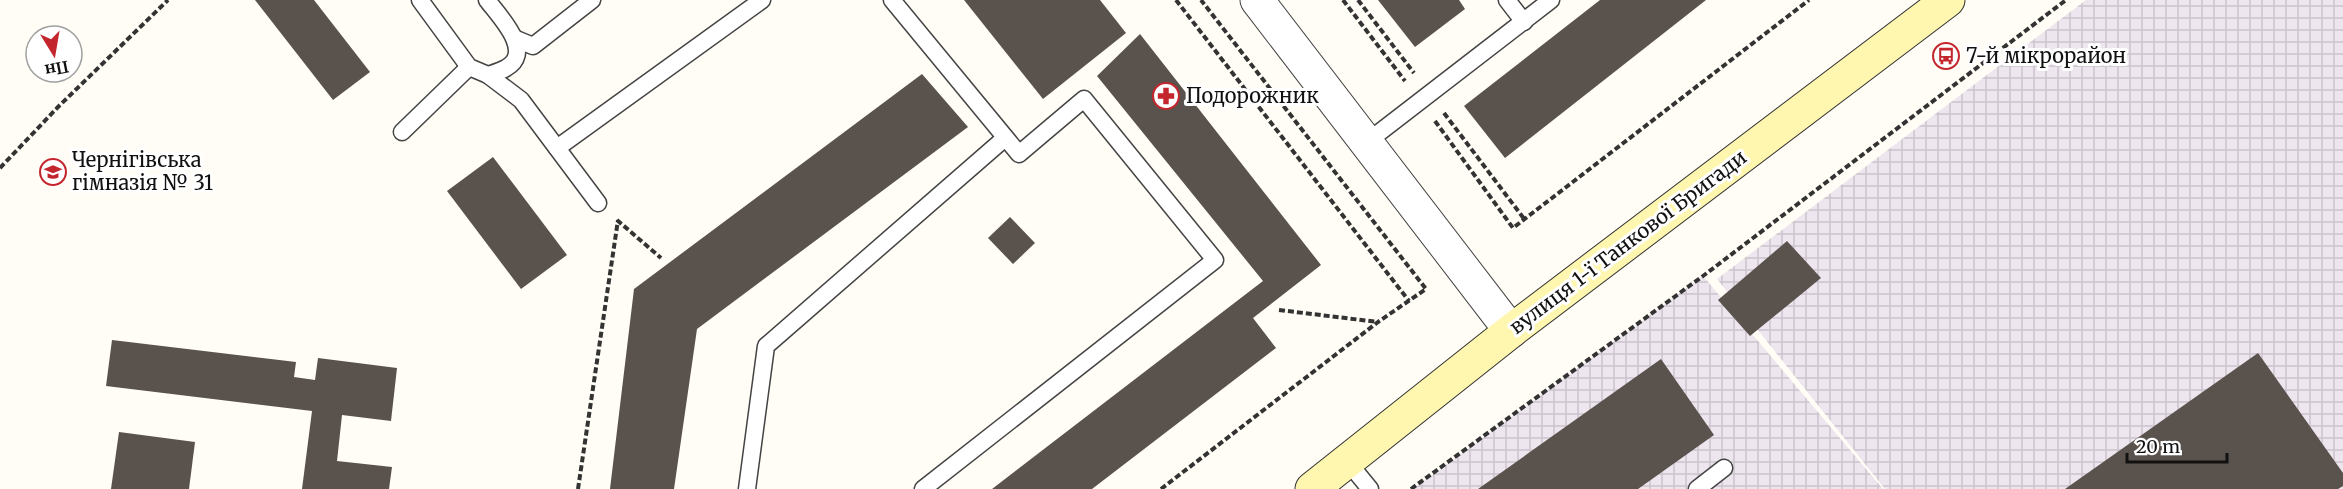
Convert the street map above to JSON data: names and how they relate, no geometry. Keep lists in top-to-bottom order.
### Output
{
  "streets": {
    "main road": ["вулиця 1-ї Танкової Бригади"]
  },
  "places": {
    "bus stop": ["7-й мікрорайон"],
    "pharmacy": ["Подорожник"],
    "school or university": ["Чернігівська гімназія № 31"]
  },
  "scale_bar": "20 m",
  "north": "bottom"
}
